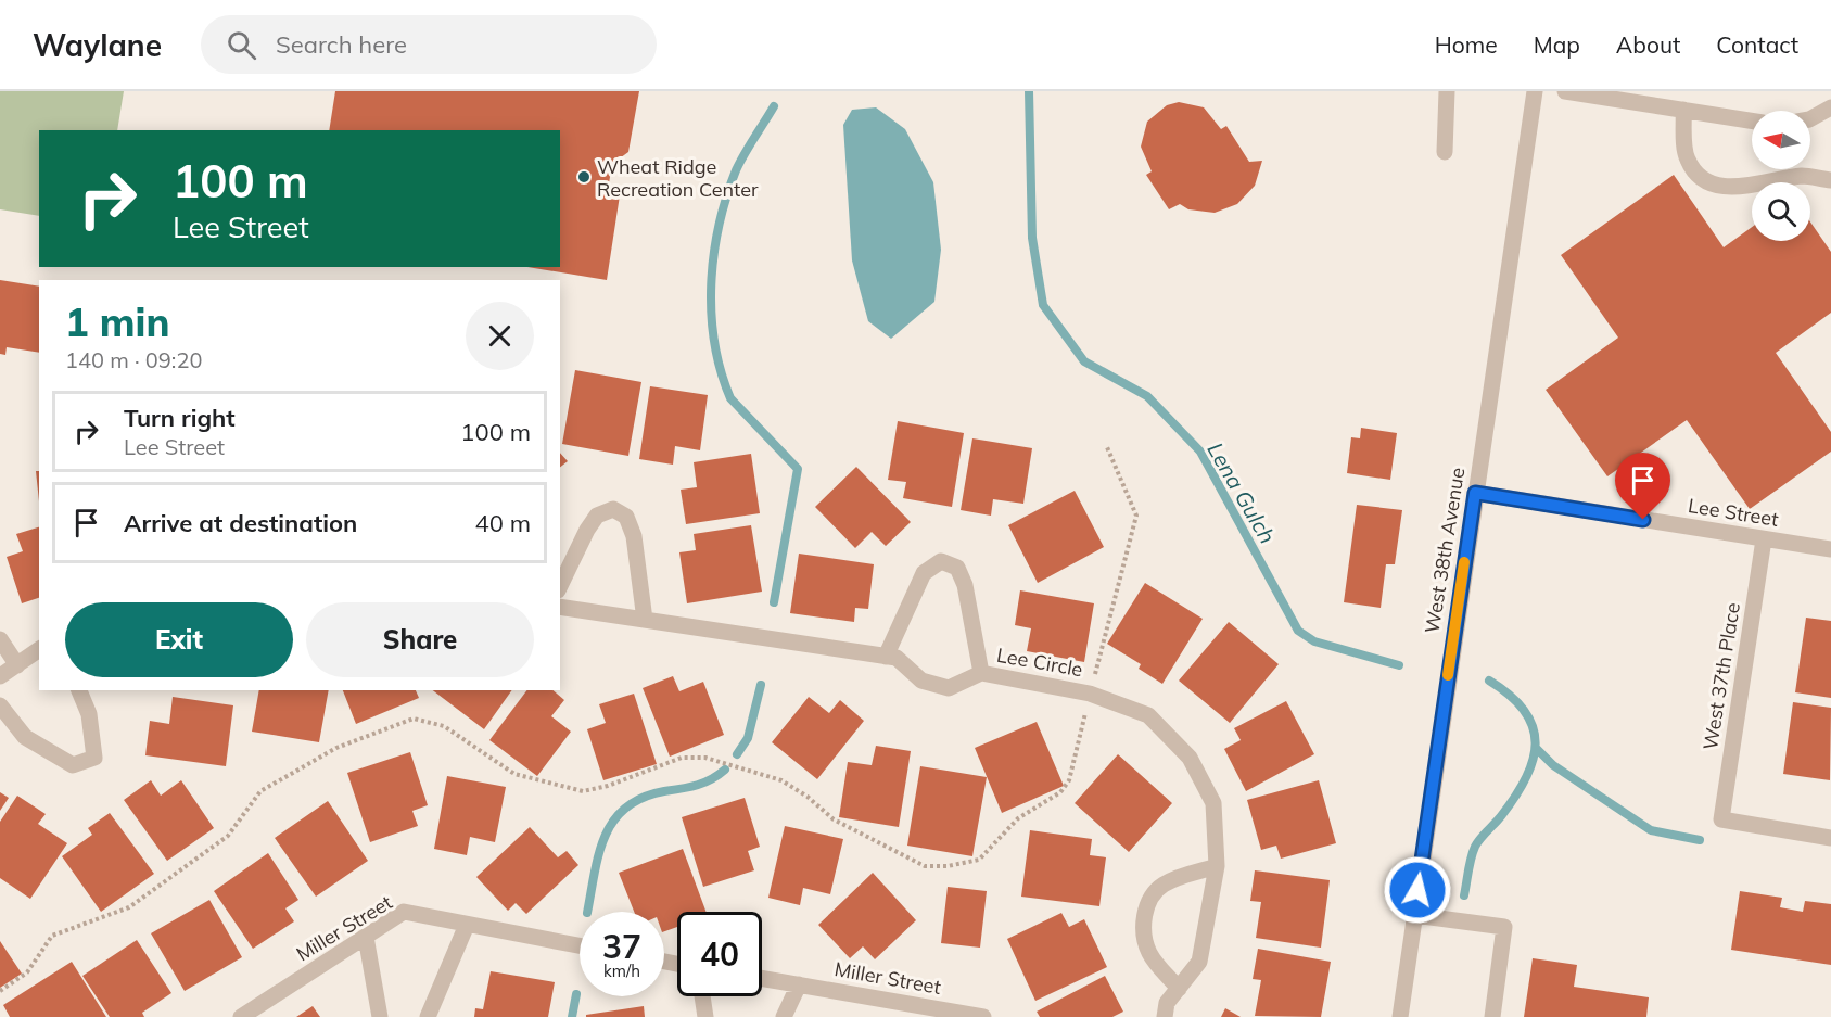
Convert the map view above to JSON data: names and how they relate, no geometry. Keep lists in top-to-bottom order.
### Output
{
  "streets": {
    "street": [
      "Lee Street",
      "West 38th Avenue",
      "Lee Circle",
      "West 37th Place",
      "Miller Street"
    ]
  },
  "crossings": [
    ["Lee Street", "West 38th Avenue"],
    ["Lee Street", "West 37th Place"]
  ],
  "water": ["Lena Gulch"],
  "places": ["Wheat Ridge Recreation Center"],
  "north": "left",
  "page": {
    "header": "Waylane",
    "search": "Search here",
    "nav": [
      "Home",
      "Map",
      "About",
      "Contact"
    ],
    "turn": ["100 m", "Lee Street"],
    "heading": ["1 min", "140 m · 09:20"],
    "list": [
      {
        "name": "Turn right",
        "note": "Lee Street",
        "value": "100 m"
      },
      {
        "name": "Arrive at destination",
        "value": "40 m"
      }
    ],
    "buttons": ["Exit", "Share"],
    "speed": "37 km/h",
    "limit": "40"
  }
}
